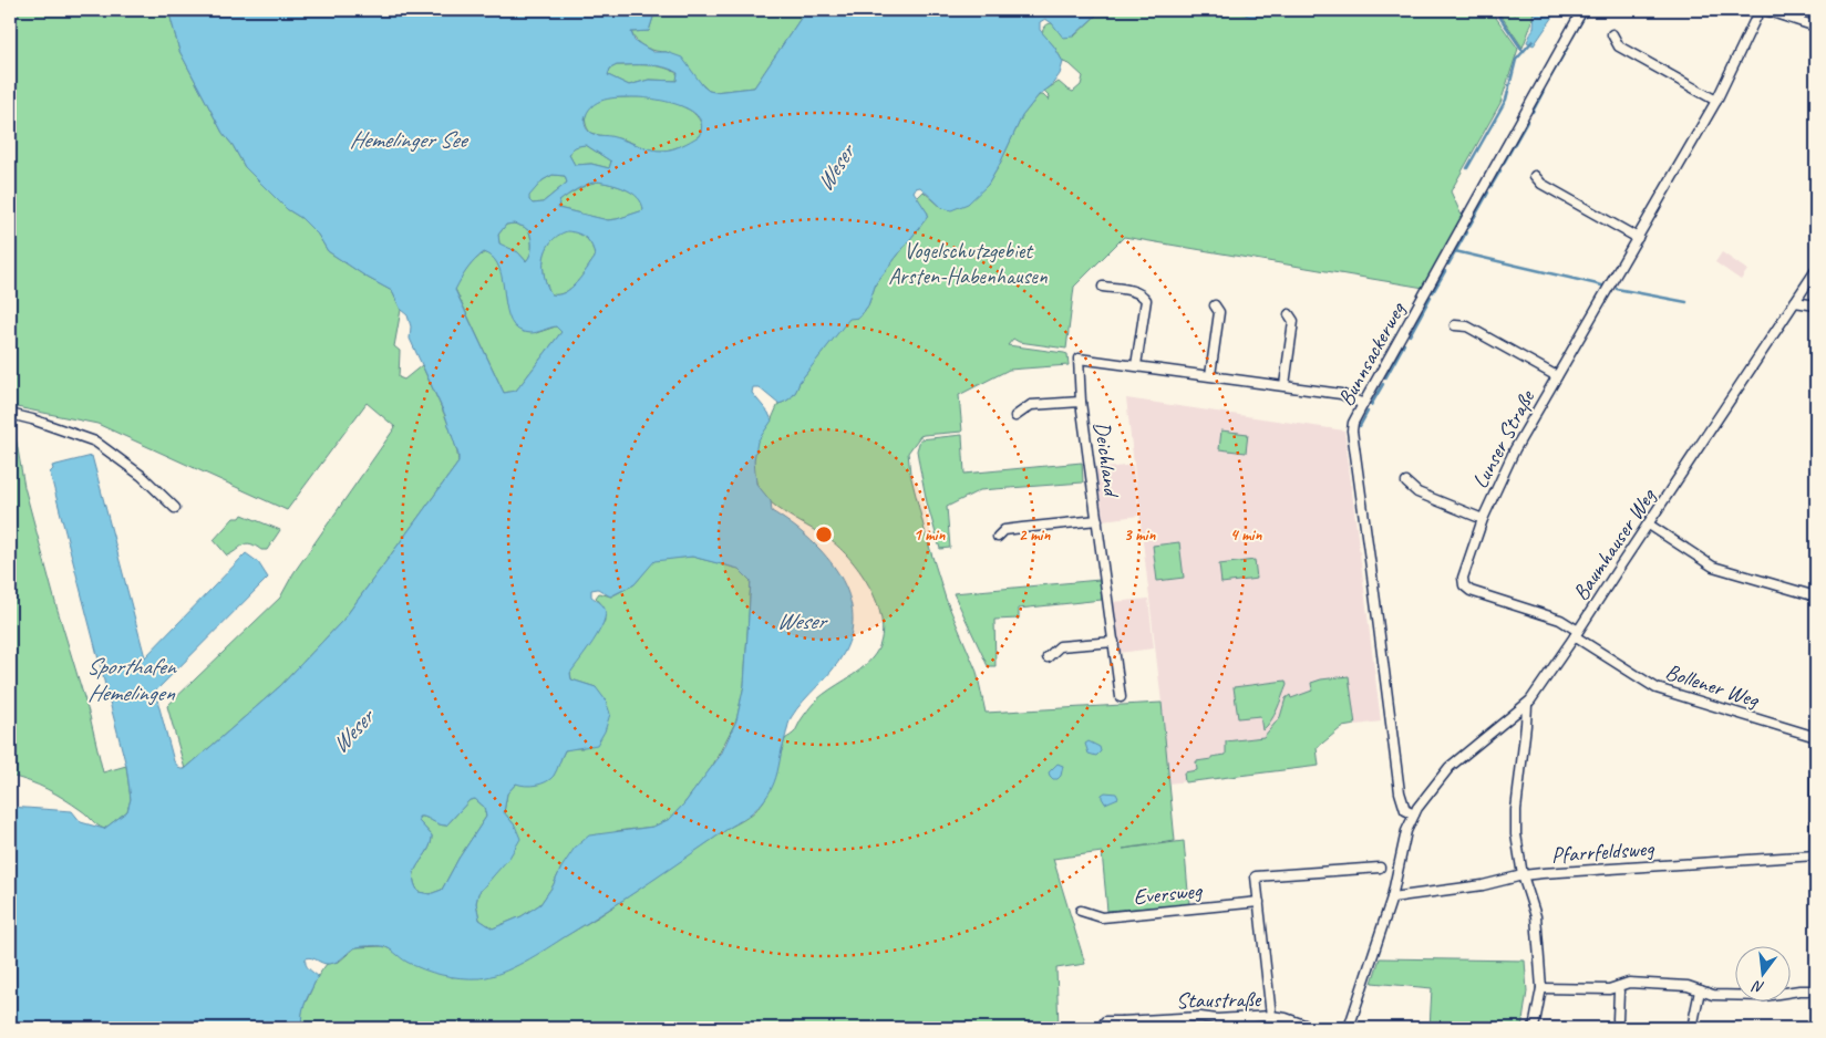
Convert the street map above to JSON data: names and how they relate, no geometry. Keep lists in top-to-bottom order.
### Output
{
  "streets": {
    "street": [
      "Bunnsackerweg",
      "Lunser Straße",
      "Deichland",
      "Baumhauser Weg",
      "Bollener Weg",
      "Pfarrfeldsweg",
      "Eversweg",
      "Staustraße"
    ]
  },
  "crossings": [
    ["Bunnsackerweg", "Deichland"],
    ["Bunnsackerweg", "Baumhauser Weg"],
    ["Lunser Straße", "Baumhauser Weg"],
    ["Lunser Straße", "Bollener Weg"],
    ["Baumhauser Weg", "Bollener Weg"],
    ["Baumhauser Weg", "Pfarrfeldsweg"]
  ],
  "water": ["Hemelinger See", "Weser", "Sporthafen Hemelingen"],
  "parks": ["Vogelschutzgebiet Arsten-Habenhausen"],
  "north": "bottom",
  "rings": [
    "1 min",
    "2 min",
    "3 min",
    "4 min"
  ]
}
